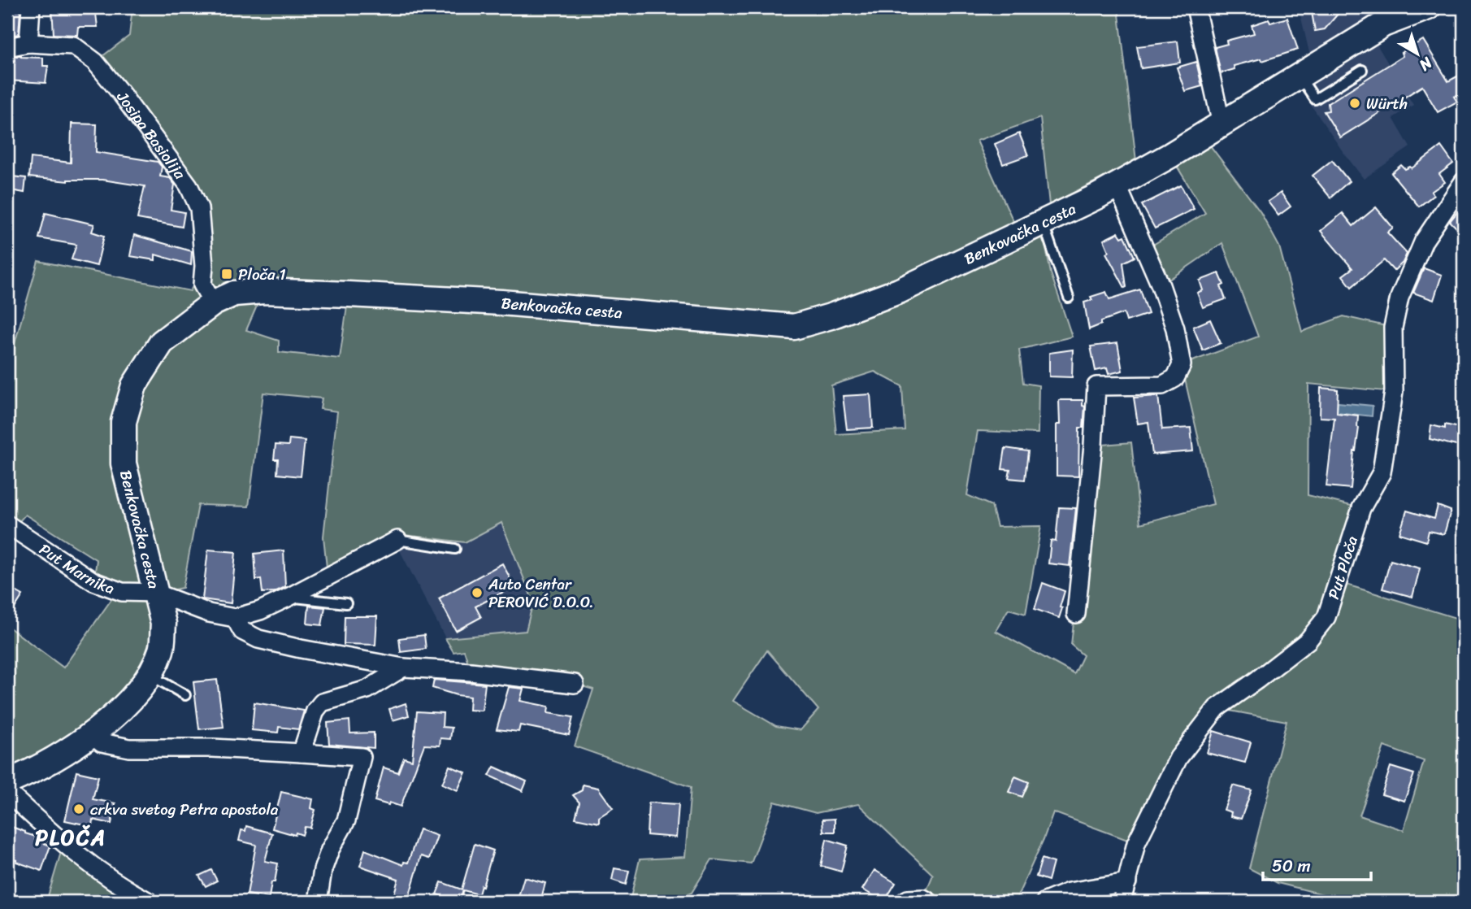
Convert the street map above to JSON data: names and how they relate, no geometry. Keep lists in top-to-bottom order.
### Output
{
  "streets": {
    "main road": ["Benkovačka cesta"],
    "street": ["Josipa Basiolija", "Put Marnika", "Put Ploča"]
  },
  "crossings": [
    ["Josipa Basiolija", "Benkovačka cesta"],
    ["Benkovačka cesta", "Put Marnika"]
  ],
  "districts": ["PLOČA"],
  "places": {
    "other": ["Würth", "Auto Centar PEROVIĆ D.O.O.", "crkva svetog Petra apostola"],
    "transit": ["Ploča 1"]
  },
  "scale_bar": "50 m",
  "north": "bottom right"
}
